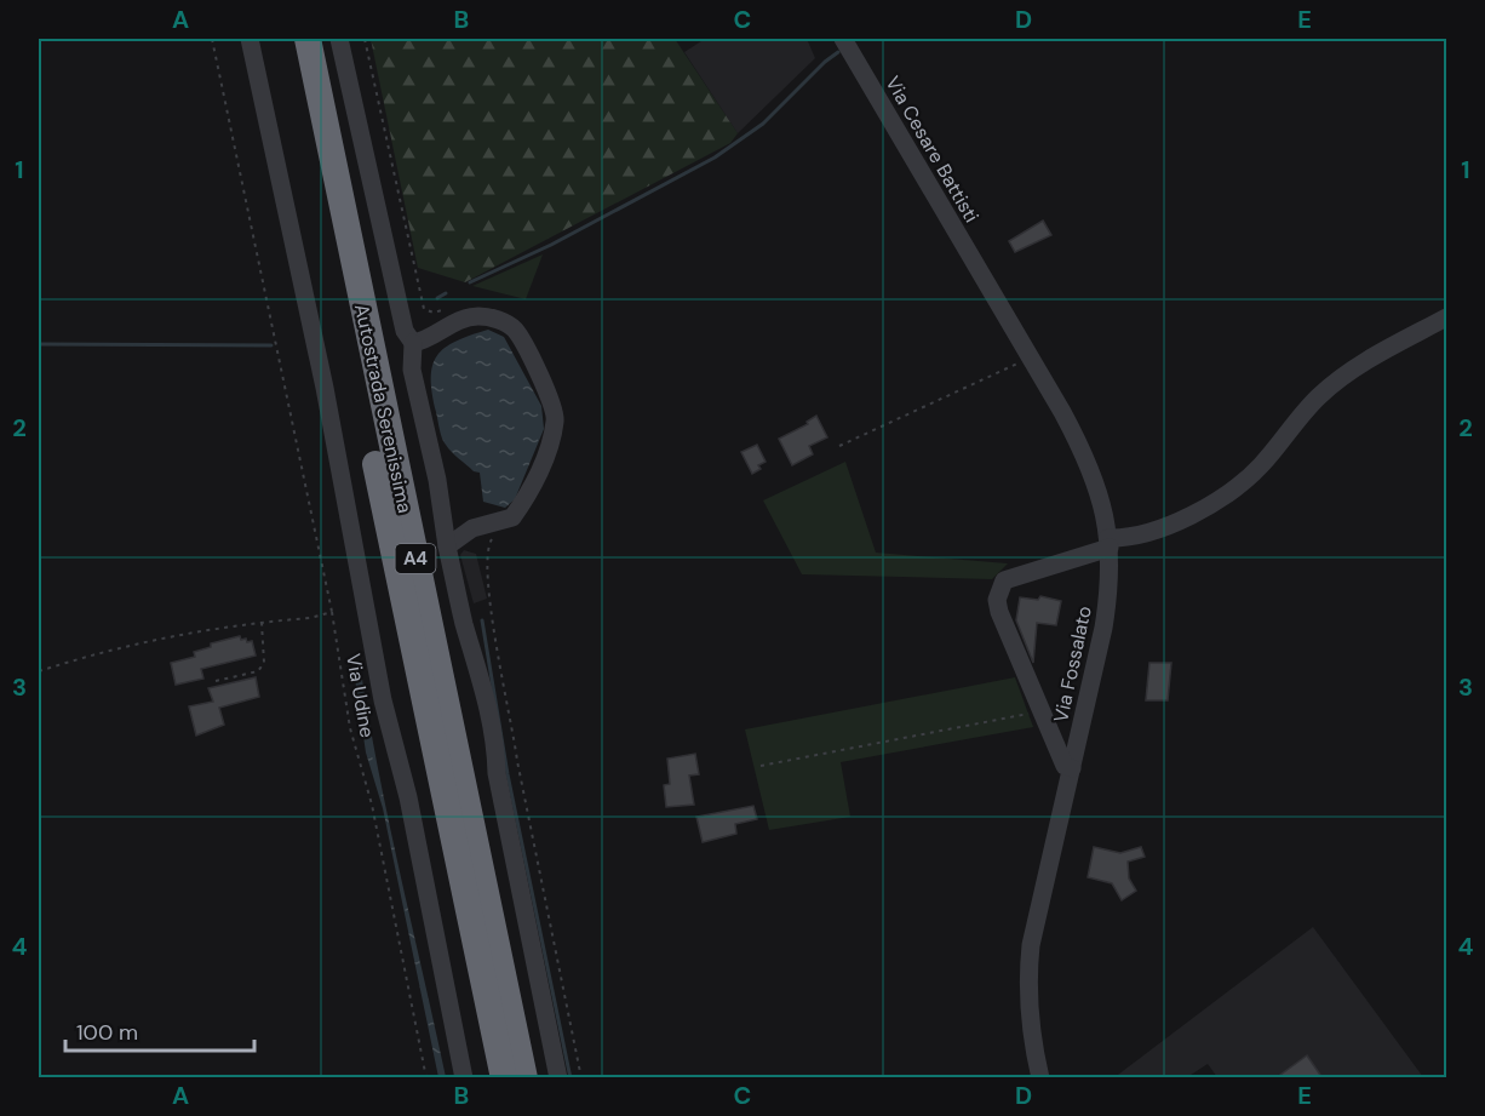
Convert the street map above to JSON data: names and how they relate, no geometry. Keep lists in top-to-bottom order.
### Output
{
  "streets": {
    "highway": ["Autostrada Serenissima", "A4"],
    "street": ["Via Cesare Battisti", "Via Fossalato"],
    "path": ["Via Udine"]
  },
  "crossings": [
    ["Via Cesare Battisti", "Via Fossalato"]
  ],
  "scale_bar": "100 m",
  "grid": {
    "columns": [
      "A",
      "B",
      "C",
      "D",
      "E"
    ],
    "rows": [
      "1",
      "2",
      "3",
      "4"
    ]
  }
}
